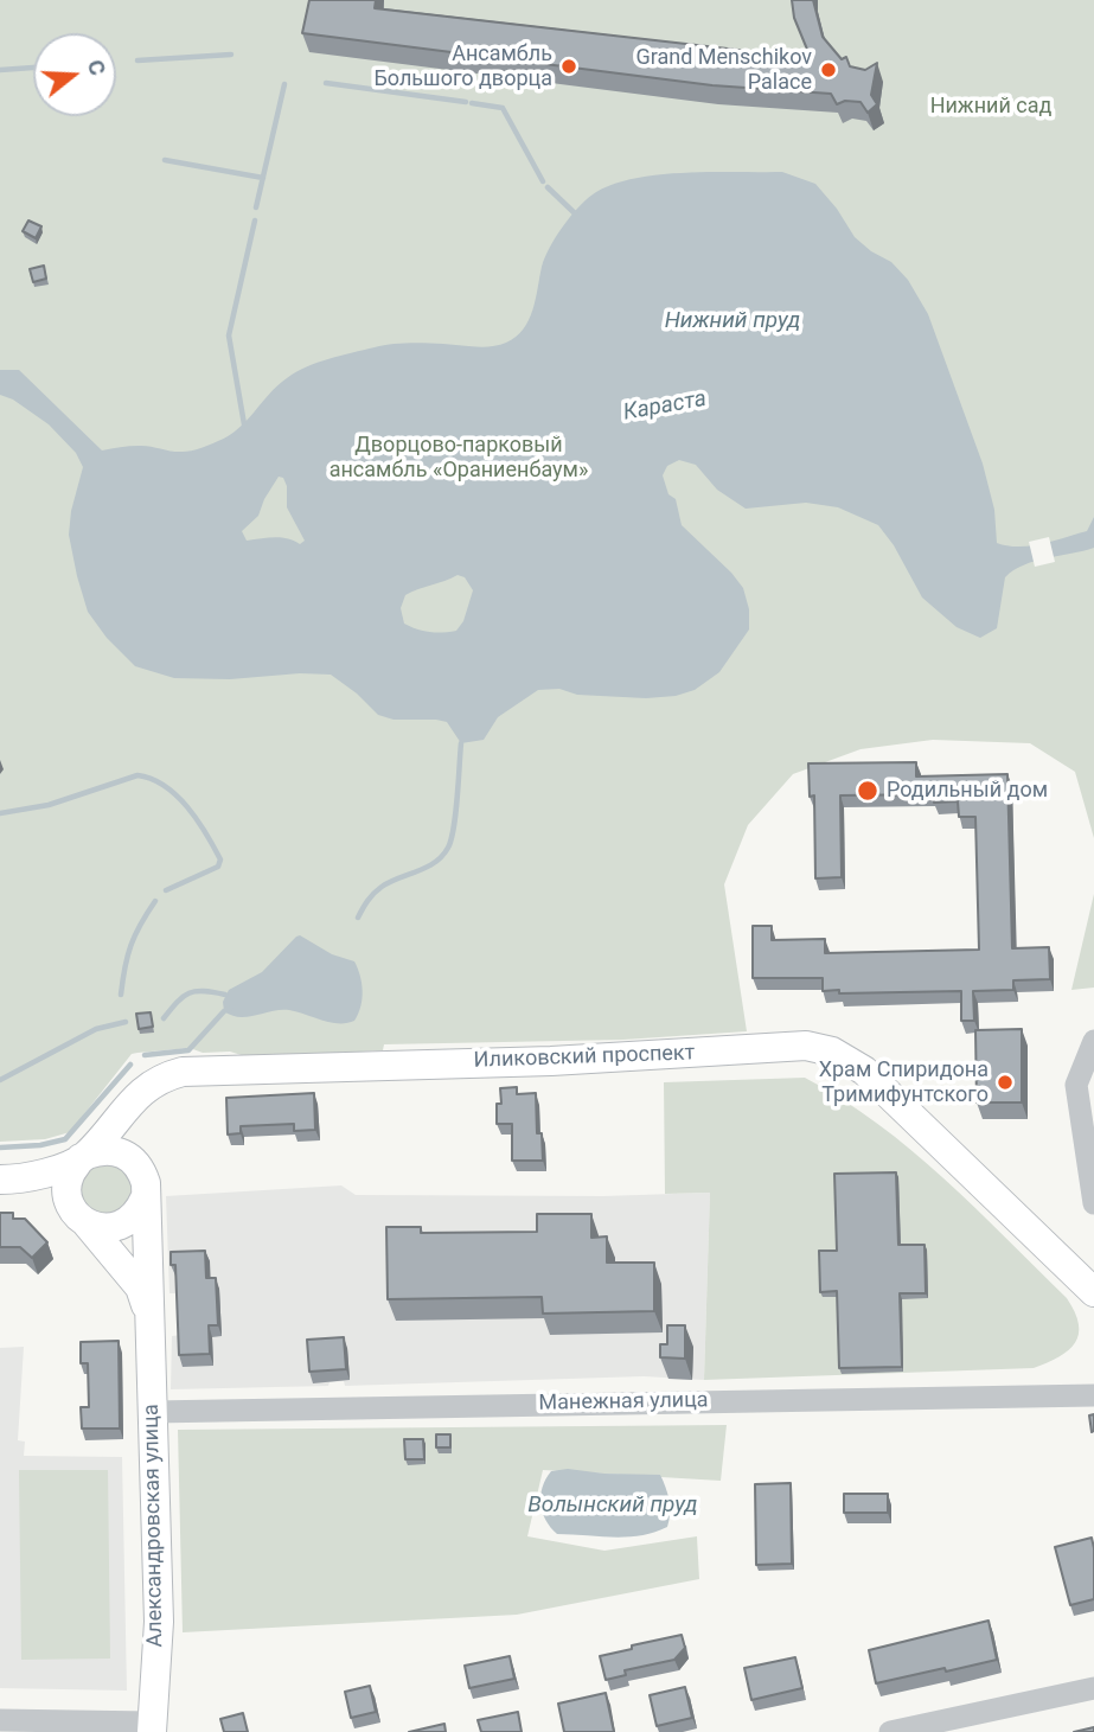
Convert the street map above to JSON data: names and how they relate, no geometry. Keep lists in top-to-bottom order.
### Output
{
  "streets": {
    "main road": ["Иликовский проспект", "Александровская улица"],
    "street": ["Манежная улица"]
  },
  "crossings": [
    ["Иликовский проспект", "Александровская улица"],
    ["Манежная улица", "Александровская улица"]
  ],
  "water": ["Нижний пруд", "Караста", "Волынский пруд"],
  "parks": ["Нижний сад", "Дворцово-парковый ансамбль «Ораниенбаум»"],
  "places": [
    "Ансамбль Большого дворца",
    "Grand Menschikov Palace",
    "Родильный дом",
    "Храм Спиридона Тримифунтского"
  ],
  "north": "right"
}
